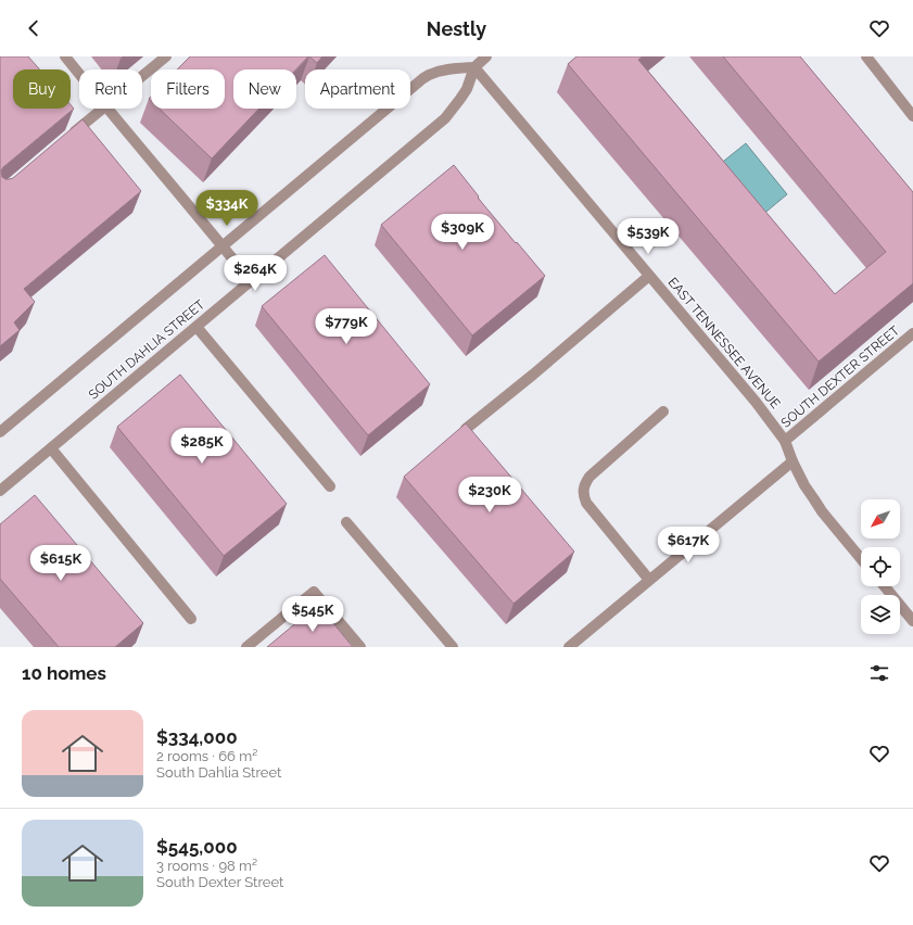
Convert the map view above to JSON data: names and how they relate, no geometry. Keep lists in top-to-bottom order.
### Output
{
  "streets": {
    "street": ["EAST TENNESSEE AVENUE", "SOUTH DAHLIA STREET", "SOUTH DEXTER STREET"]
  },
  "crossings": [
    ["EAST TENNESSEE AVENUE", "SOUTH DAHLIA STREET"],
    ["EAST TENNESSEE AVENUE", "SOUTH DEXTER STREET"]
  ],
  "north": "bottom left",
  "page": {
    "header": "Nestly",
    "chip": [
      "Buy",
      "Rent",
      "Filters",
      "New",
      "Apartment"
    ],
    "price": [
      "$334K",
      "$309K",
      "$539K",
      "$264K",
      "$779K",
      "$285K",
      "$230K",
      "$617K",
      "$615K",
      "$545K"
    ],
    "heading": "10 homes",
    "list": [
      {
        "name": "$334,000",
        "note": "2 rooms · 66 m² · South Dahlia Street"
      },
      {
        "name": "$545,000",
        "note": "3 rooms · 98 m² · South Dexter Street"
      }
    ]
  }
}
